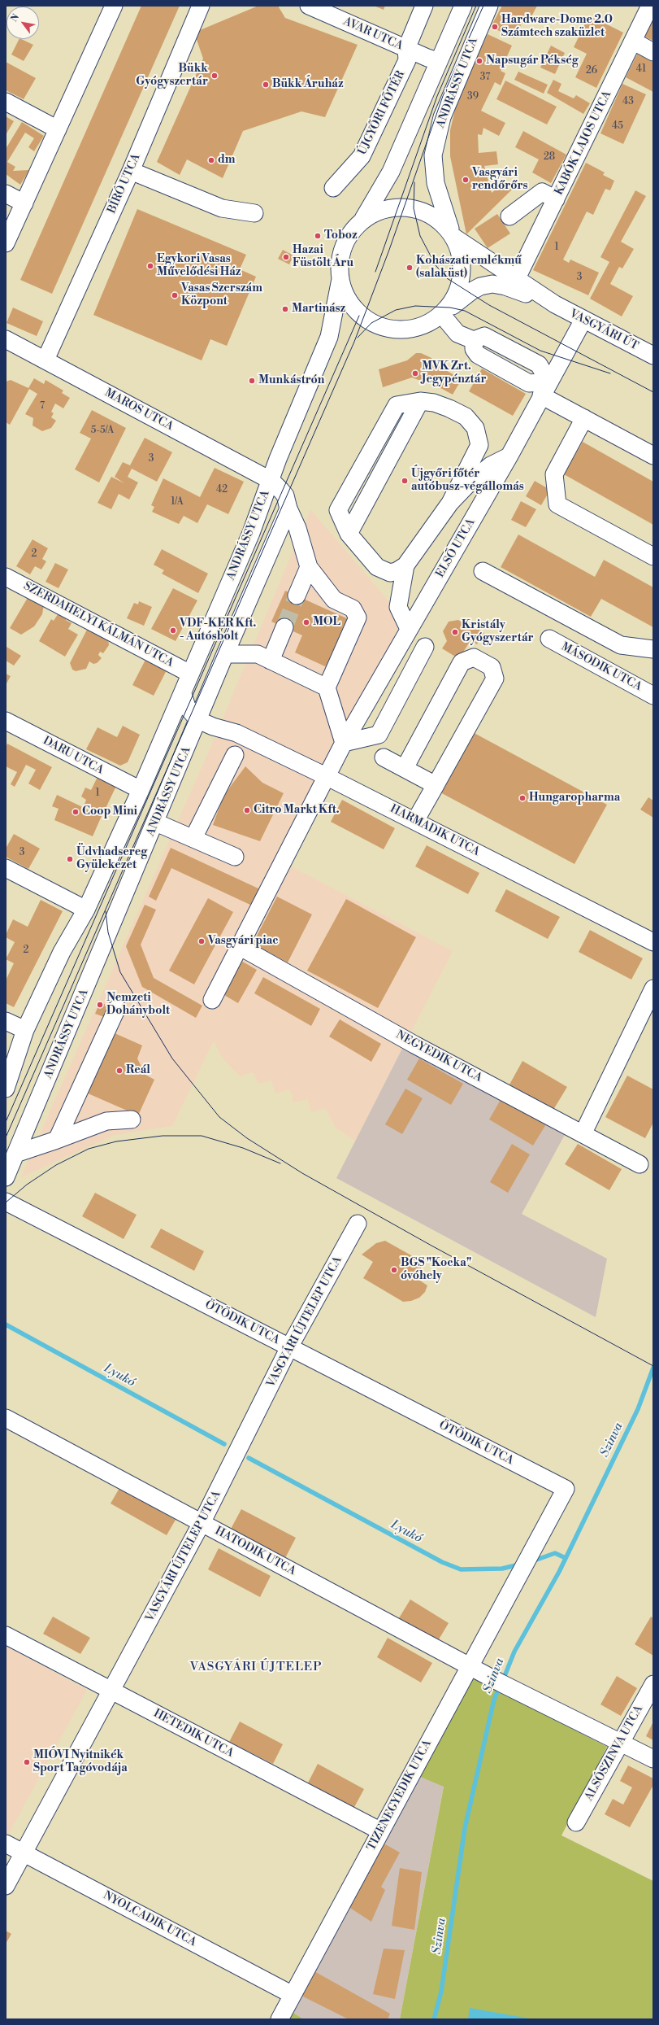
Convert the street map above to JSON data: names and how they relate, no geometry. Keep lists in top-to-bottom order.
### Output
{
  "streets": {
    "street": [
      "AVAR UTCA",
      "ANDRÁSSY UTCA",
      "ÚJGYŐRI FŐTÉR",
      "KABÓK LAJOS UTCA",
      "BÍRÓ UTCA",
      "VASGYÁRI ÚT",
      "MAROS UTCA",
      "ELSŐ UTCA",
      "SZERDAHELYI KÁLMÁN UTCA",
      "MÁSODIK UTCA",
      "DARU UTCA",
      "HARMADIK UTCA",
      "NEGYEDIK UTCA",
      "VASGYÁRI ÚJTELEP UTCA",
      "ÖTÖDIK UTCA",
      "HATODIK UTCA",
      "HETEDIK UTCA",
      "ALSÓSZINVA UTCA",
      "TIZENEGYEDIK UTCA",
      "NYOLCADIK UTCA"
    ]
  },
  "crossings": [
    ["AVAR UTCA", "ANDRÁSSY UTCA"],
    ["AVAR UTCA", "ÚJGYŐRI FŐTÉR"],
    ["ANDRÁSSY UTCA", "VASGYÁRI ÚT"],
    ["ANDRÁSSY UTCA", "MAROS UTCA"],
    ["ANDRÁSSY UTCA", "SZERDAHELYI KÁLMÁN UTCA"],
    ["ANDRÁSSY UTCA", "DARU UTCA"],
    ["ANDRÁSSY UTCA", "HARMADIK UTCA"],
    ["KABÓK LAJOS UTCA", "VASGYÁRI ÚT"],
    ["BÍRÓ UTCA", "MAROS UTCA"],
    ["VASGYÁRI ÚT", "ELSŐ UTCA"],
    ["ELSŐ UTCA", "HARMADIK UTCA"],
    ["ELSŐ UTCA", "NEGYEDIK UTCA"],
    ["VASGYÁRI ÚJTELEP UTCA", "ÖTÖDIK UTCA"],
    ["VASGYÁRI ÚJTELEP UTCA", "HATODIK UTCA"],
    ["VASGYÁRI ÚJTELEP UTCA", "HETEDIK UTCA"],
    ["VASGYÁRI ÚJTELEP UTCA", "NYOLCADIK UTCA"],
    ["ÖTÖDIK UTCA", "TIZENEGYEDIK UTCA"],
    ["HATODIK UTCA", "ALSÓSZINVA UTCA"],
    ["HATODIK UTCA", "TIZENEGYEDIK UTCA"],
    ["HETEDIK UTCA", "TIZENEGYEDIK UTCA"],
    ["TIZENEGYEDIK UTCA", "NYOLCADIK UTCA"]
  ],
  "districts": ["VASGYÁRI ÚJTELEP"],
  "water": ["Lyukó", "Szinva"],
  "places": [
    "Hardware-Dome 2.0 Számtech szaküzlet",
    "Napsugár Pékség",
    "Bükk Gyógyszertár",
    "Bükk Áruház",
    "dm",
    "Vasgyári rendőrőrs",
    "Toboz",
    "Hazai Füstölt Áru",
    "Egykori Vasas Művelődési Ház",
    "Kohászati emlékmű (salaküst)",
    "Vasas Szerszám Központ",
    "Martinász",
    "MVK Zrt. Jegypénztár",
    "Munkástrón",
    "Újgyőri főtér autóbusz-végállomás",
    "MOL",
    "VDF-KER Kft. - Autósbolt",
    "Kristály Gyógyszertár",
    "Hungaropharma",
    "Citro Markt Kft.",
    "Coop Mini",
    "Üdvhadsereg Gyülekezet",
    "Vasgyári piac",
    "Nemzeti Dohánybolt",
    "Reál",
    "BGS \"Kocka\" óvóhely",
    "MIÓVI Nyitnikék Sport Tagóvodája"
  ],
  "house_numbers": [
    "41",
    "26",
    "37",
    "39",
    "43",
    "45",
    "28",
    "1",
    "3",
    "7",
    "5-5/A",
    "3",
    "42",
    "1/A",
    "2",
    "1",
    "3",
    "2"
  ],
  "north": "top left"
}
